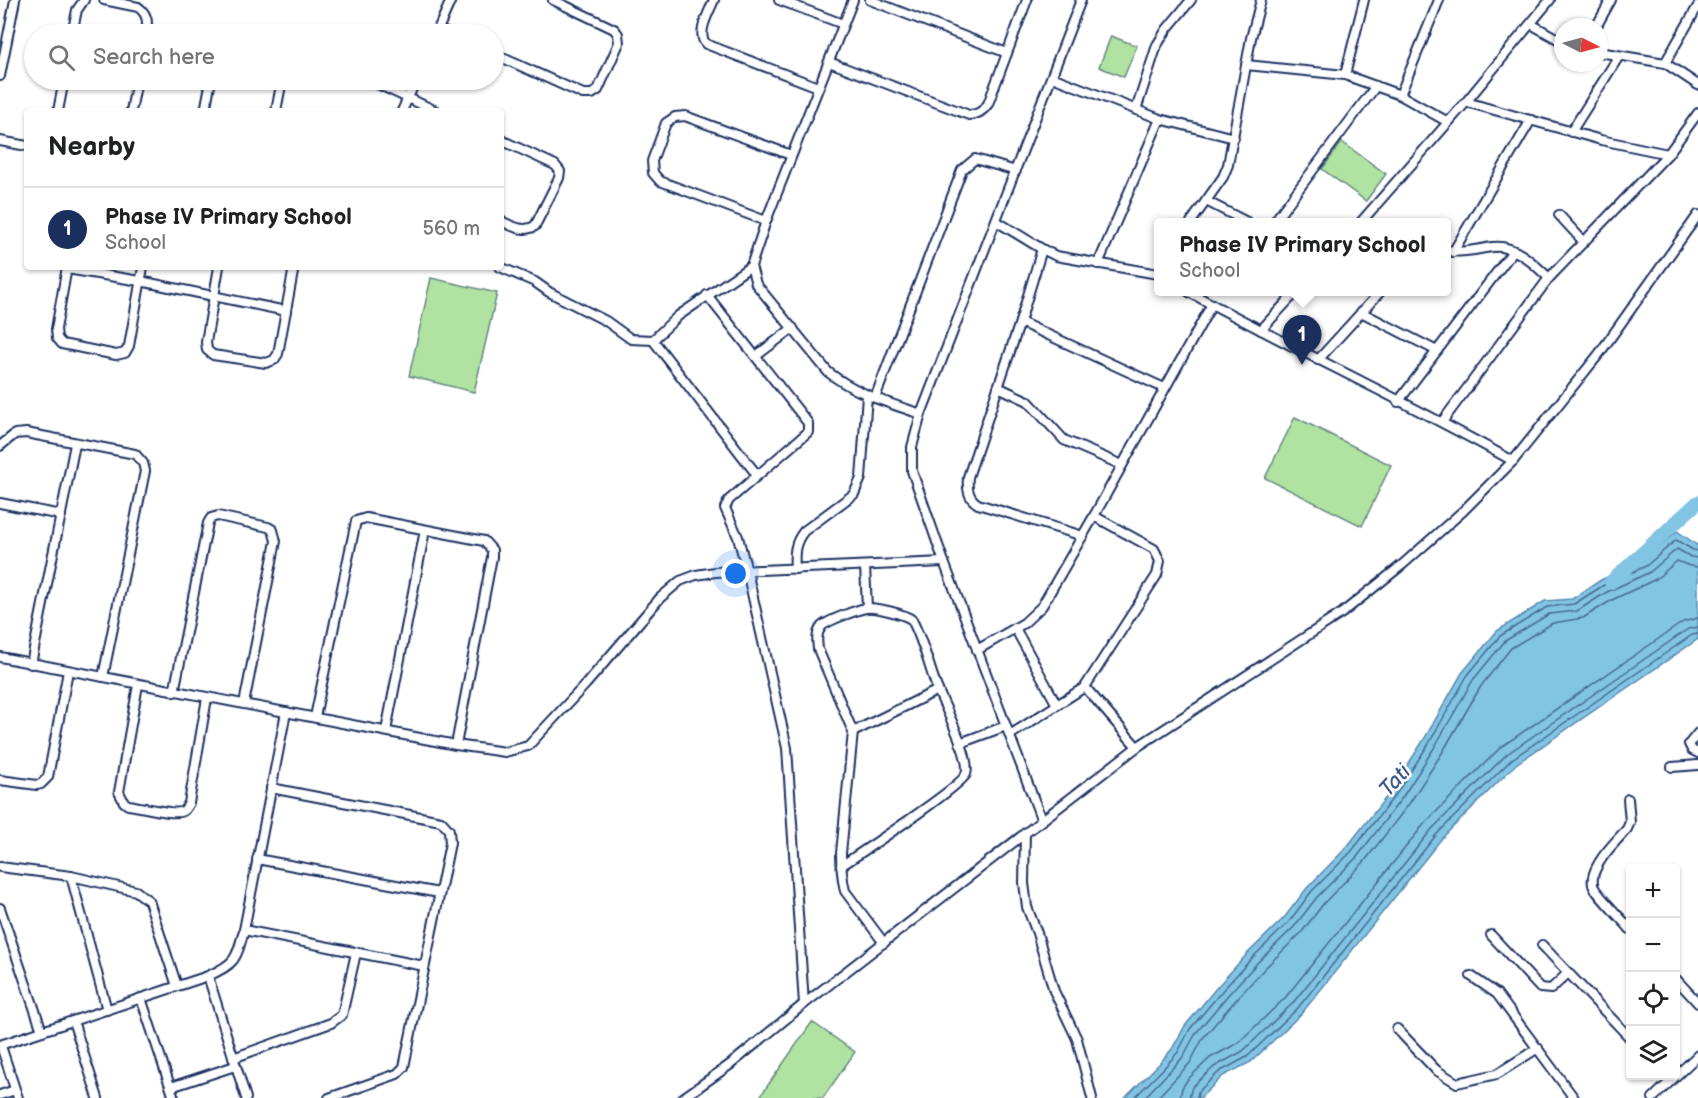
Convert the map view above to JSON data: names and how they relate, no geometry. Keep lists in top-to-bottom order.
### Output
{
  "water": ["Tati"],
  "north": "right",
  "page": {
    "search": "Search here",
    "heading": "Nearby",
    "list": [
      {
        "mark": "1",
        "name": "Phase IV Primary School",
        "note": "School",
        "value": "560 m"
      }
    ],
    "popup": ["Phase IV Primary School", "School"],
    "pins": "1",
    "map_buttons": ["+", "−"]
  }
}
